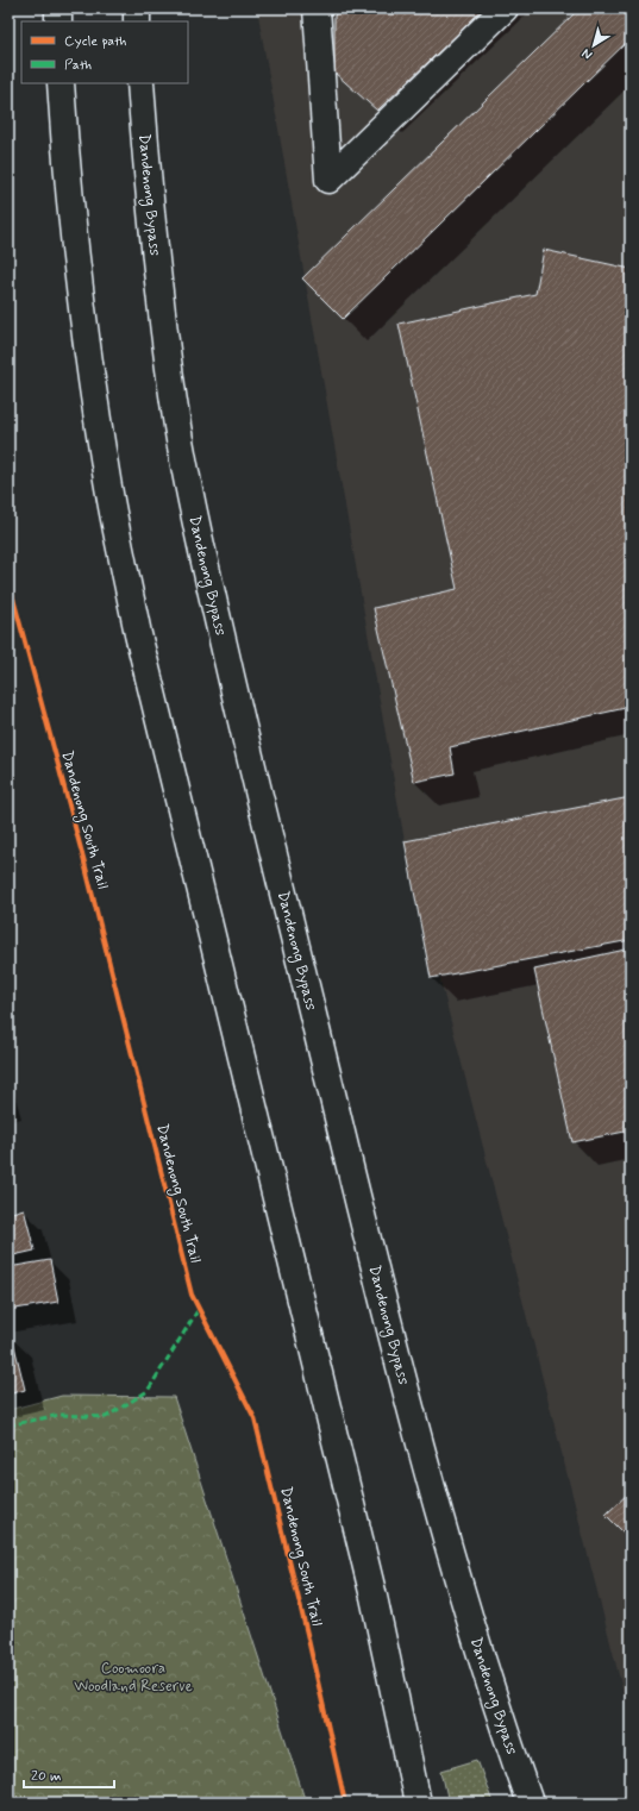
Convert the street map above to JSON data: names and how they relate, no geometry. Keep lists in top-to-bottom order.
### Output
{
  "streets": {
    "main road": ["Dandenong Bypass"],
    "cycle path": ["Dandenong South Trail"]
  },
  "parks": ["Coomoora Woodland Reserve"],
  "legend": ["Cycle path", "Path"],
  "scale_bar": "20 m",
  "north": "bottom left"
}
